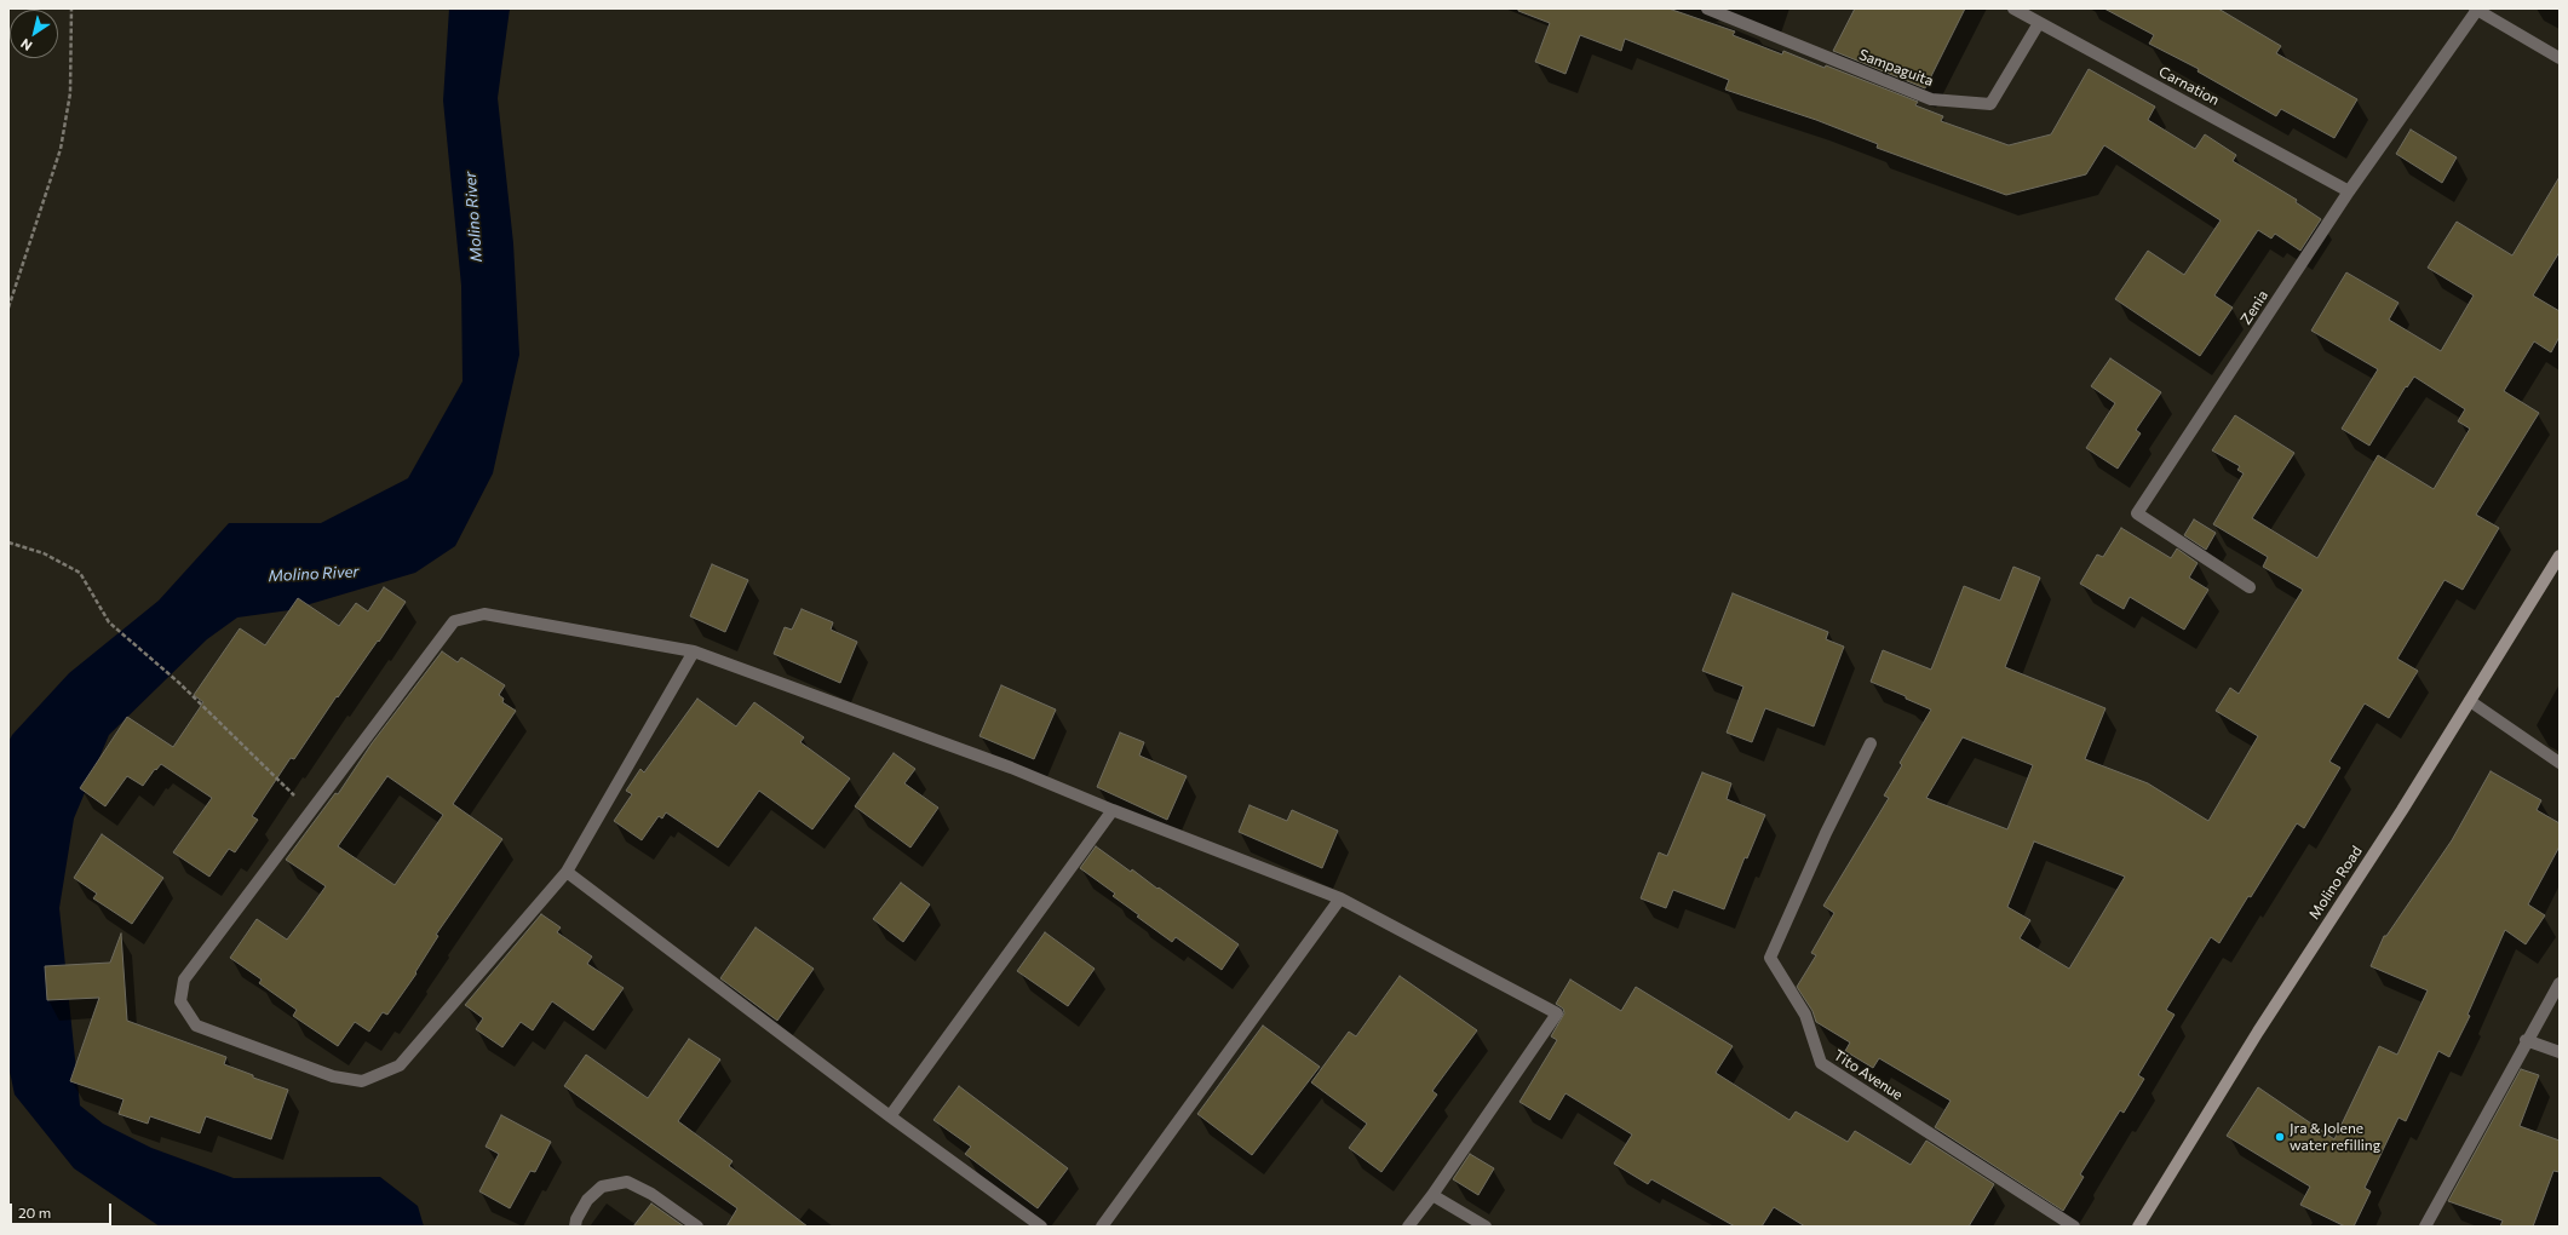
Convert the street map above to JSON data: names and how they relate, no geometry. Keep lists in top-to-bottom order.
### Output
{
  "streets": {
    "main road": ["Molino Road"],
    "street": [
      "Sampaguita",
      "Carnation",
      "Zenia",
      "Tito Avenue"
    ]
  },
  "crossings": [
    ["Sampaguita", "Carnation"],
    ["Carnation", "Zenia"]
  ],
  "water": ["Molino River"],
  "places": ["Jra & Jolene water refilling"],
  "scale_bar": "20 m",
  "north": "bottom left"
}
